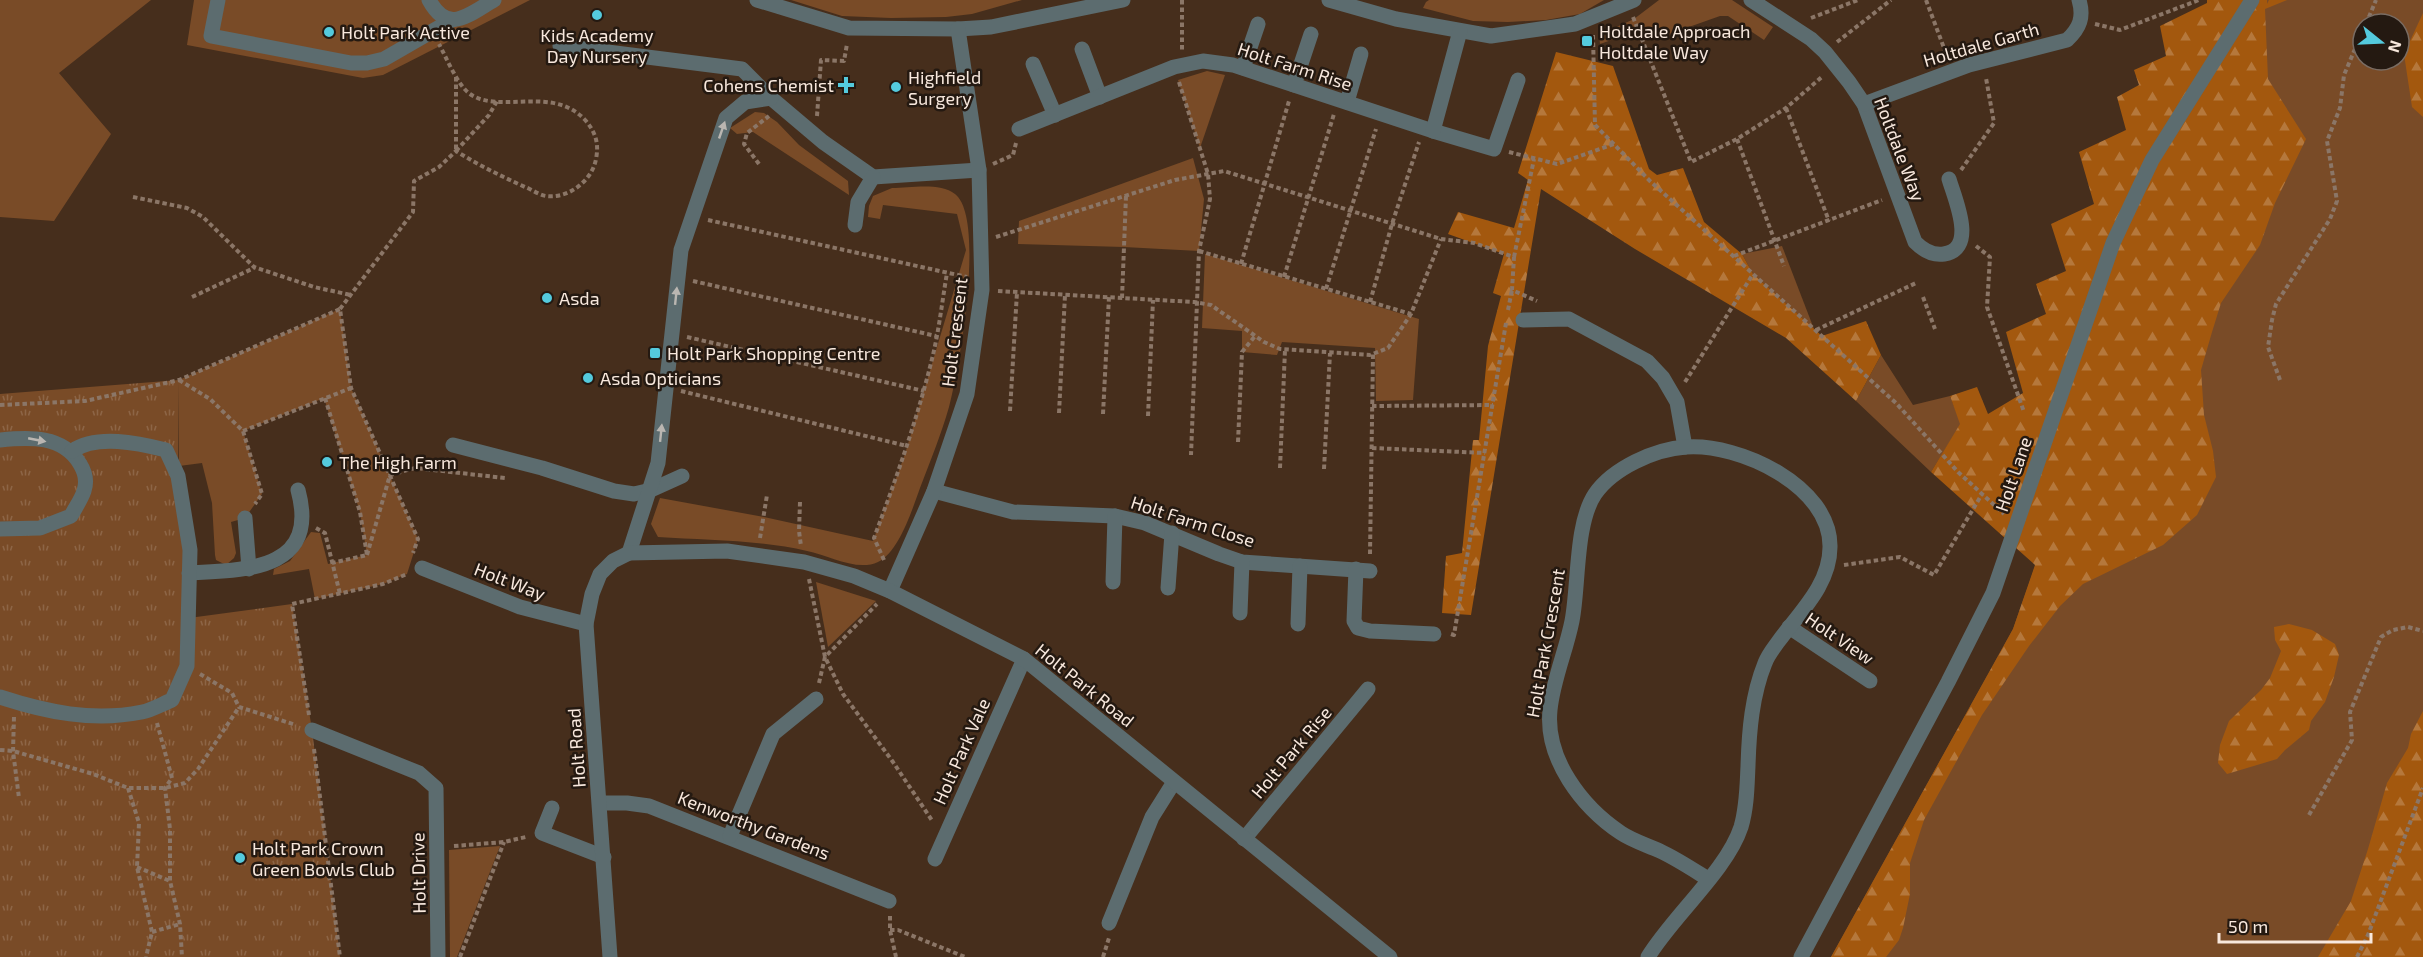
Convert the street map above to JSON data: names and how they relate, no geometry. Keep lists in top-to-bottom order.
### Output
{
  "streets": {
    "street": [
      "Holtdale Garth",
      "Holt Farm Rise",
      "Holtdale Way",
      "Holt Crescent",
      "Holt Lane",
      "Holt Farm Close",
      "Holt Way",
      "Holt View",
      "Holt Park Crescent",
      "Holt Park Road",
      "Holt Road",
      "Holt Park Vale",
      "Holt Park Rise",
      "Kenworthy Gardens",
      "Holt Drive"
    ]
  },
  "crossings": [
    ["Holtdale Garth", "Holtdale Way"],
    ["Holt Crescent", "Holt Farm Close"],
    ["Holt Crescent", "Holt Park Road"],
    ["Holt Way", "Holt Road"],
    ["Holt View", "Holt Park Crescent"],
    ["Holt Park Road", "Holt Road"],
    ["Holt Park Road", "Holt Park Vale"],
    ["Holt Park Road", "Holt Park Rise"],
    ["Holt Road", "Kenworthy Gardens"]
  ],
  "places": {
    "other": [
      "Kids Academy Day Nursery",
      "Holt Park Active",
      "Highfield Surgery",
      "Asda",
      "Asda Opticians",
      "The High Farm",
      "Holt Park Crown Green Bowls Club"
    ],
    "transit": ["Holtdale Approach Holtdale Way", "Holt Park Shopping Centre"],
    "health": ["Cohens Chemist"]
  },
  "scale_bar": "50 m",
  "north": "right"
}
